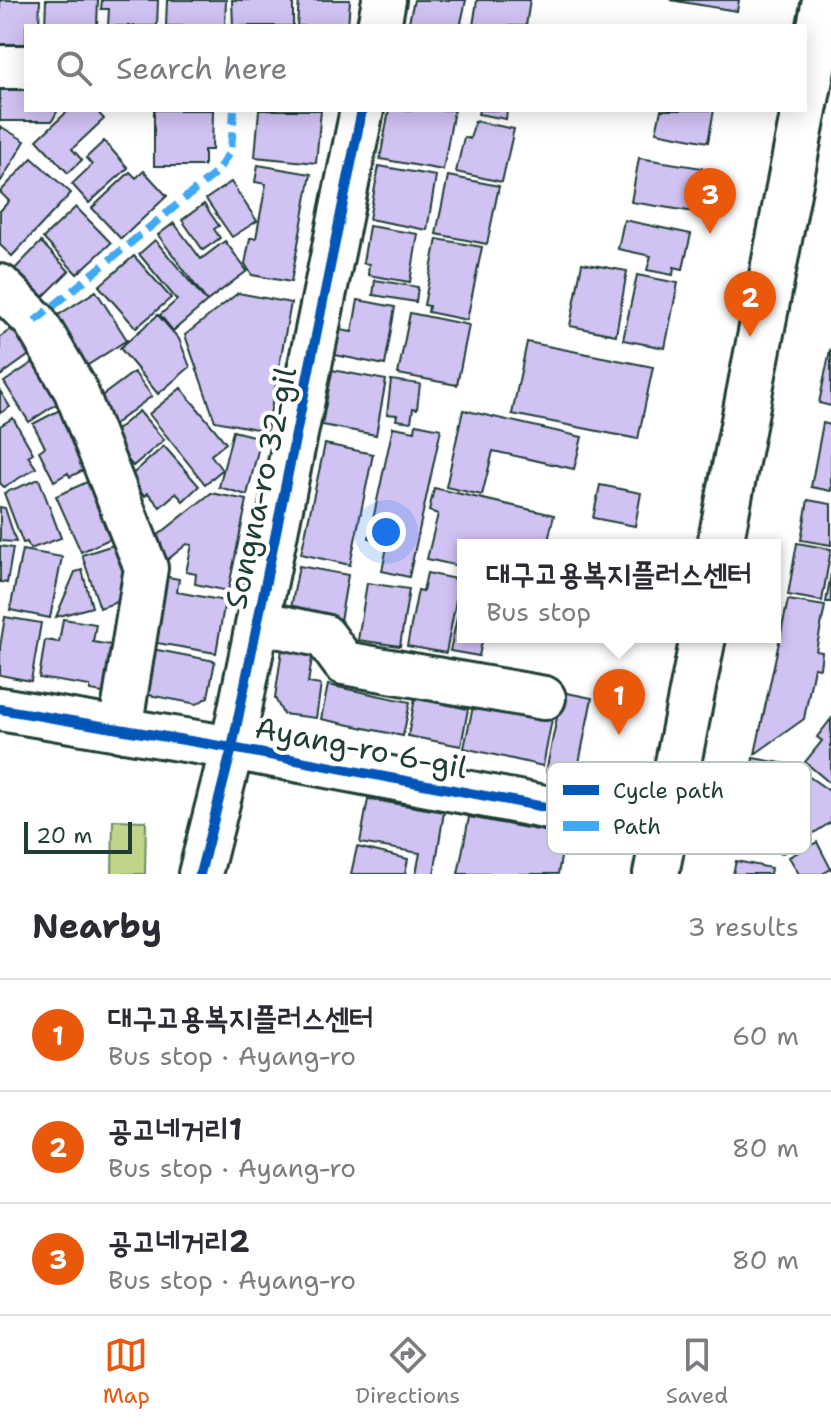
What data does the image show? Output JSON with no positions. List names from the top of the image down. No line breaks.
{"streets":{"street":["Songna-ro 32-gil","Ayang-ro 6-gil"]},"crossings":[["Songna-ro 32-gil","Ayang-ro 6-gil"]],"legend":["Cycle path","Path"],"scale_bar":"20 m","page":{"search":"Search here","pins":["3","2","1"],"popup":["대구고용복지플러스센터","Bus stop"],"scale":"20 m","heading":["Nearby","3 results"],"list":[{"mark":"1","name":"대구고용복지플러스센터","note":"Bus stop · Ayang-ro","value":"60 m"},{"mark":"2","name":"공고네거리1","note":"Bus stop · Ayang-ro","value":"80 m"},{"mark":"3","name":"공고네거리2","note":"Bus stop · Ayang-ro","value":"80 m"}],"nav":["Map","Directions","Saved"]}}
